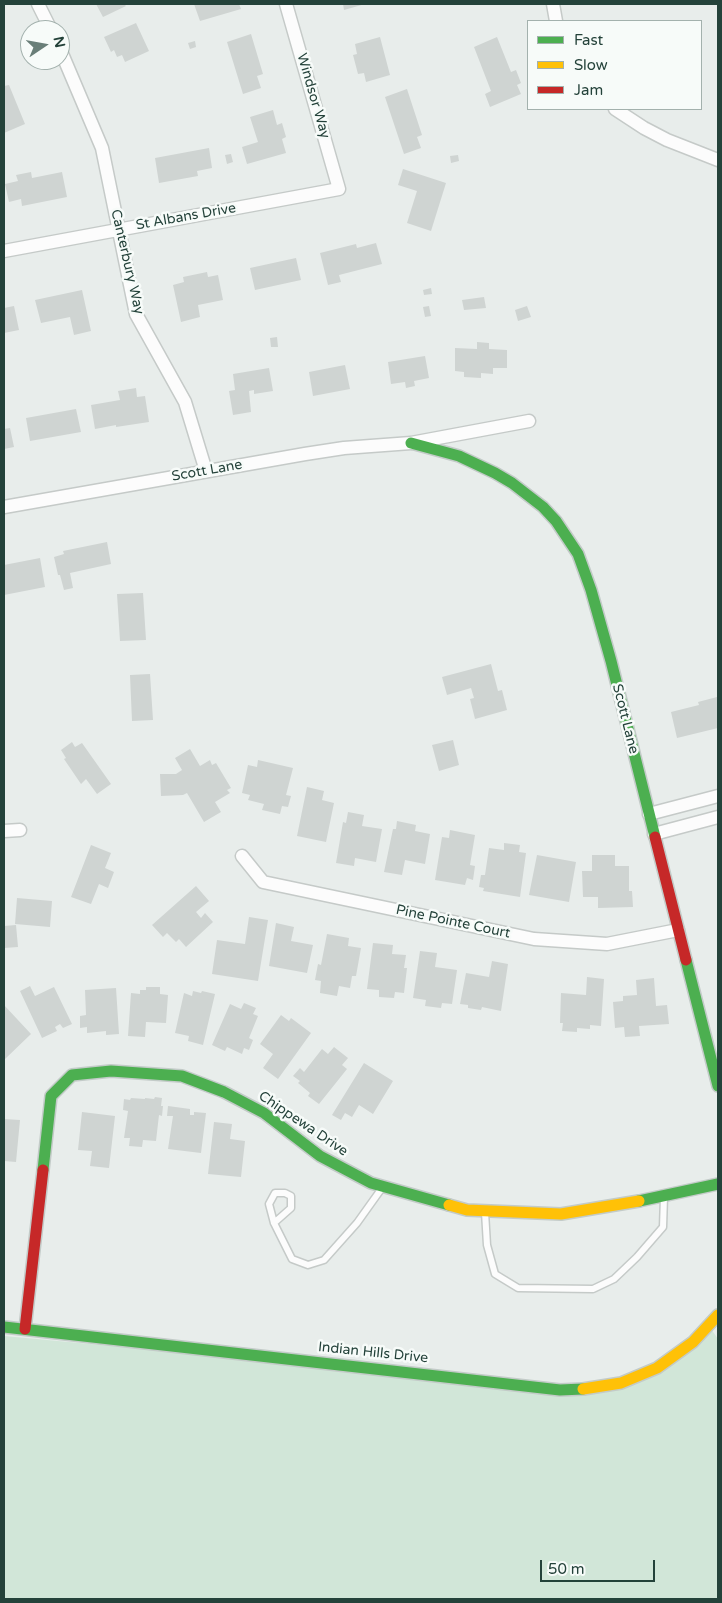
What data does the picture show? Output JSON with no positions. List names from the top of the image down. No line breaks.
{"streets":{"street":["Windsor Way","St Albans Drive","Canterbury Way","Scott Lane","Pine Pointe Court","Chippewa Drive","Indian Hills Drive"]},"crossings":[["Windsor Way","St Albans Drive"],["St Albans Drive","Canterbury Way"],["Canterbury Way","Scott Lane"],["Scott Lane","Pine Pointe Court"],["Chippewa Drive","Indian Hills Drive"]],"legend":["Fast","Slow","Jam"],"scale_bar":"50 m","north":"right"}
